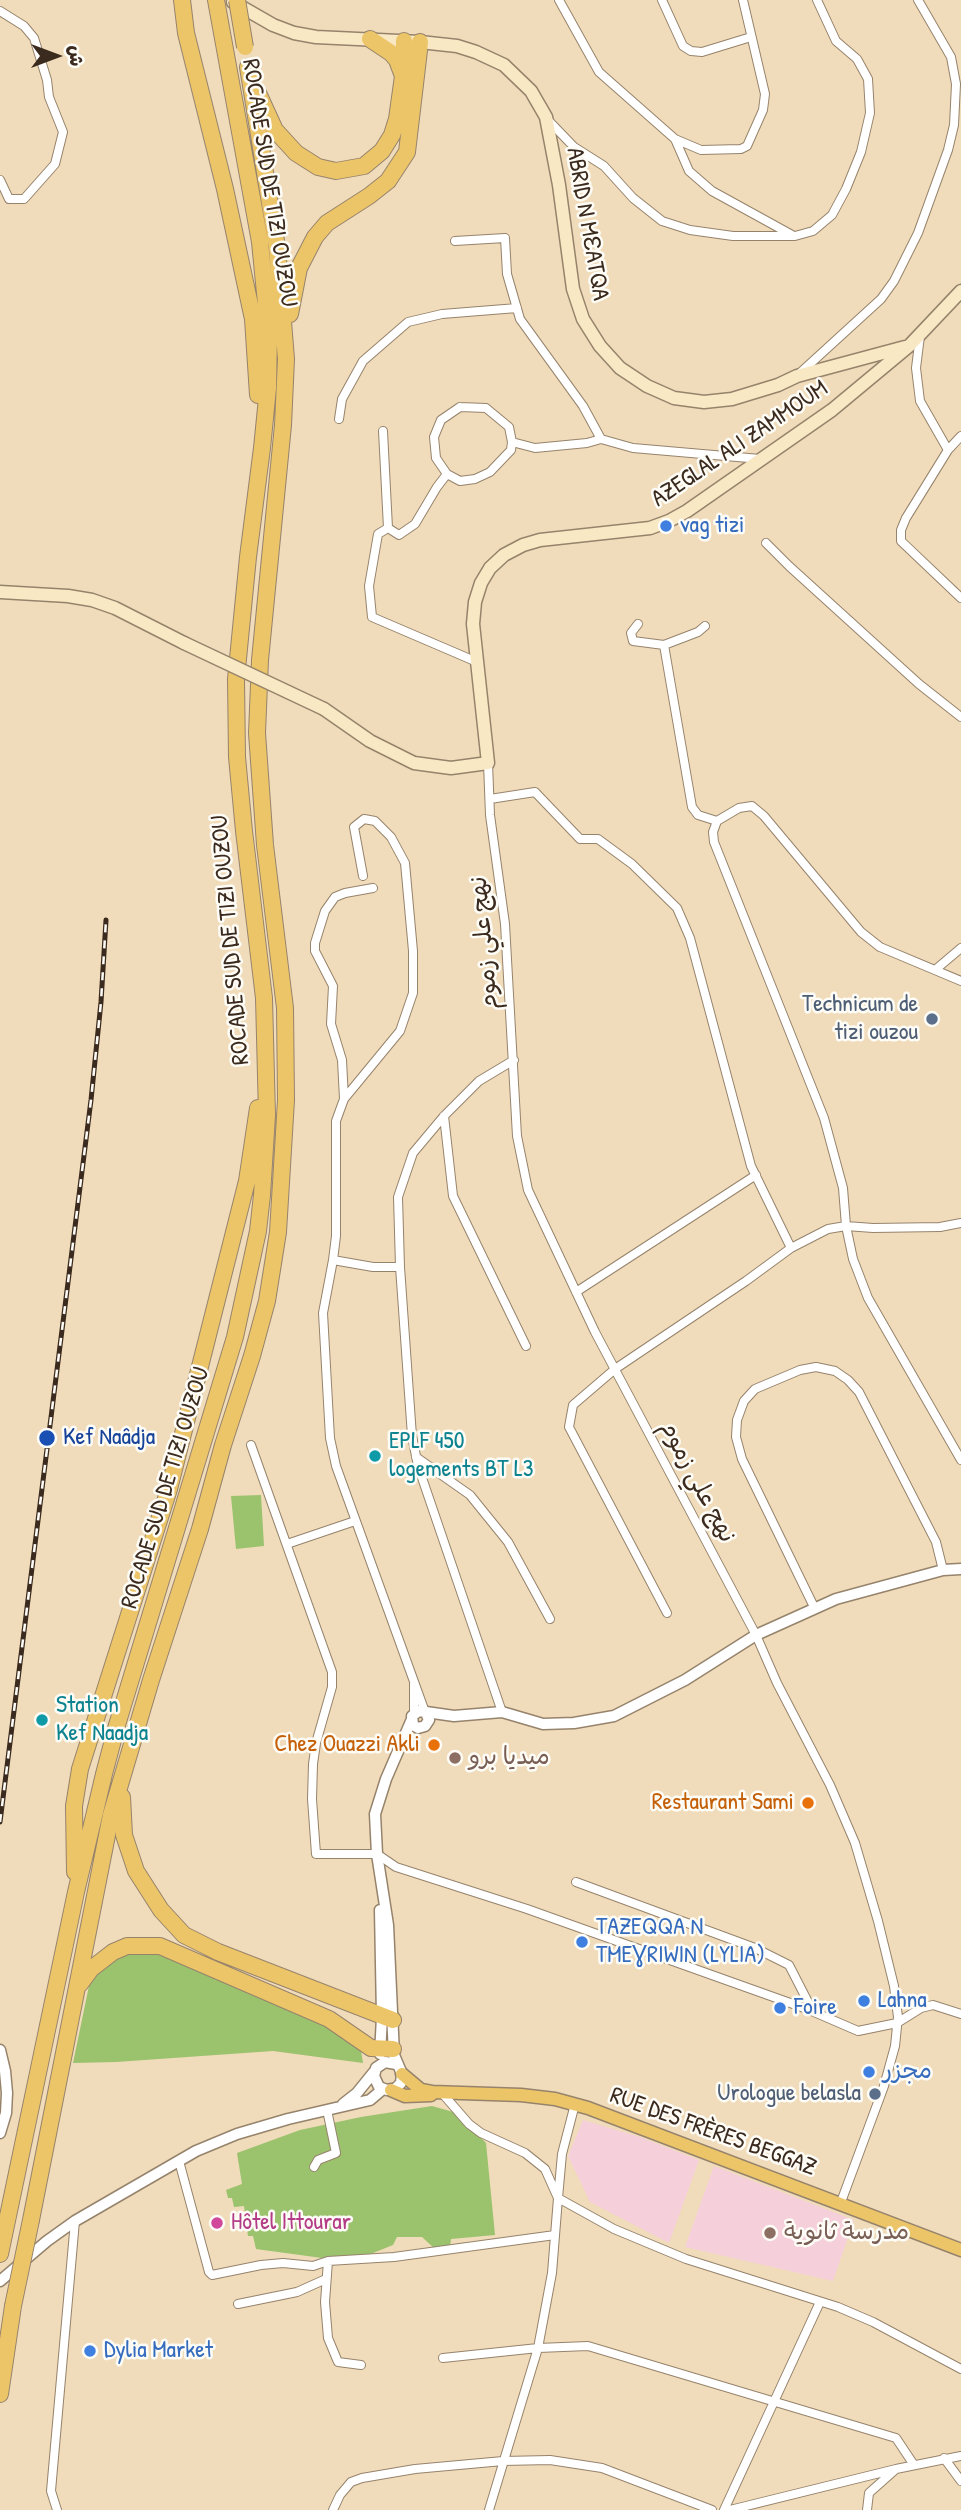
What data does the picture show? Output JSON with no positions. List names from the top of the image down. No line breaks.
{"streets":{"highway":["ROCADE SUD DE TIZI OUZOU"],"main road":["ABRID N MƐATQA","AZEGLAL ALI ZAMMOUM","RUE DES FRÈRES BEGGAZ"],"street":["نهج علي زموم"]},"crossings":[["ABRID N MƐATQA","AZEGLAL ALI ZAMMOUM"],["AZEGLAL ALI ZAMMOUM","نهج علي زموم"],["نهج علي زموم","RUE DES FRÈRES BEGGAZ"]],"places":["vag tizi","Technicum de tizi ouzou","Kef Naâdja","EPLF 450 logements BT L3","Station Kef Naadja","Chez Ouazzi Akli","ميديا برو","Restaurant Sami","TAZEQQA N TMEƔRIWIN (LYLIA)","Lahna","Foire","مجزر","Urologue belasla","Hôtel Ittourar","مدرسة ثانوية","Dylia Market"],"north":"right"}
